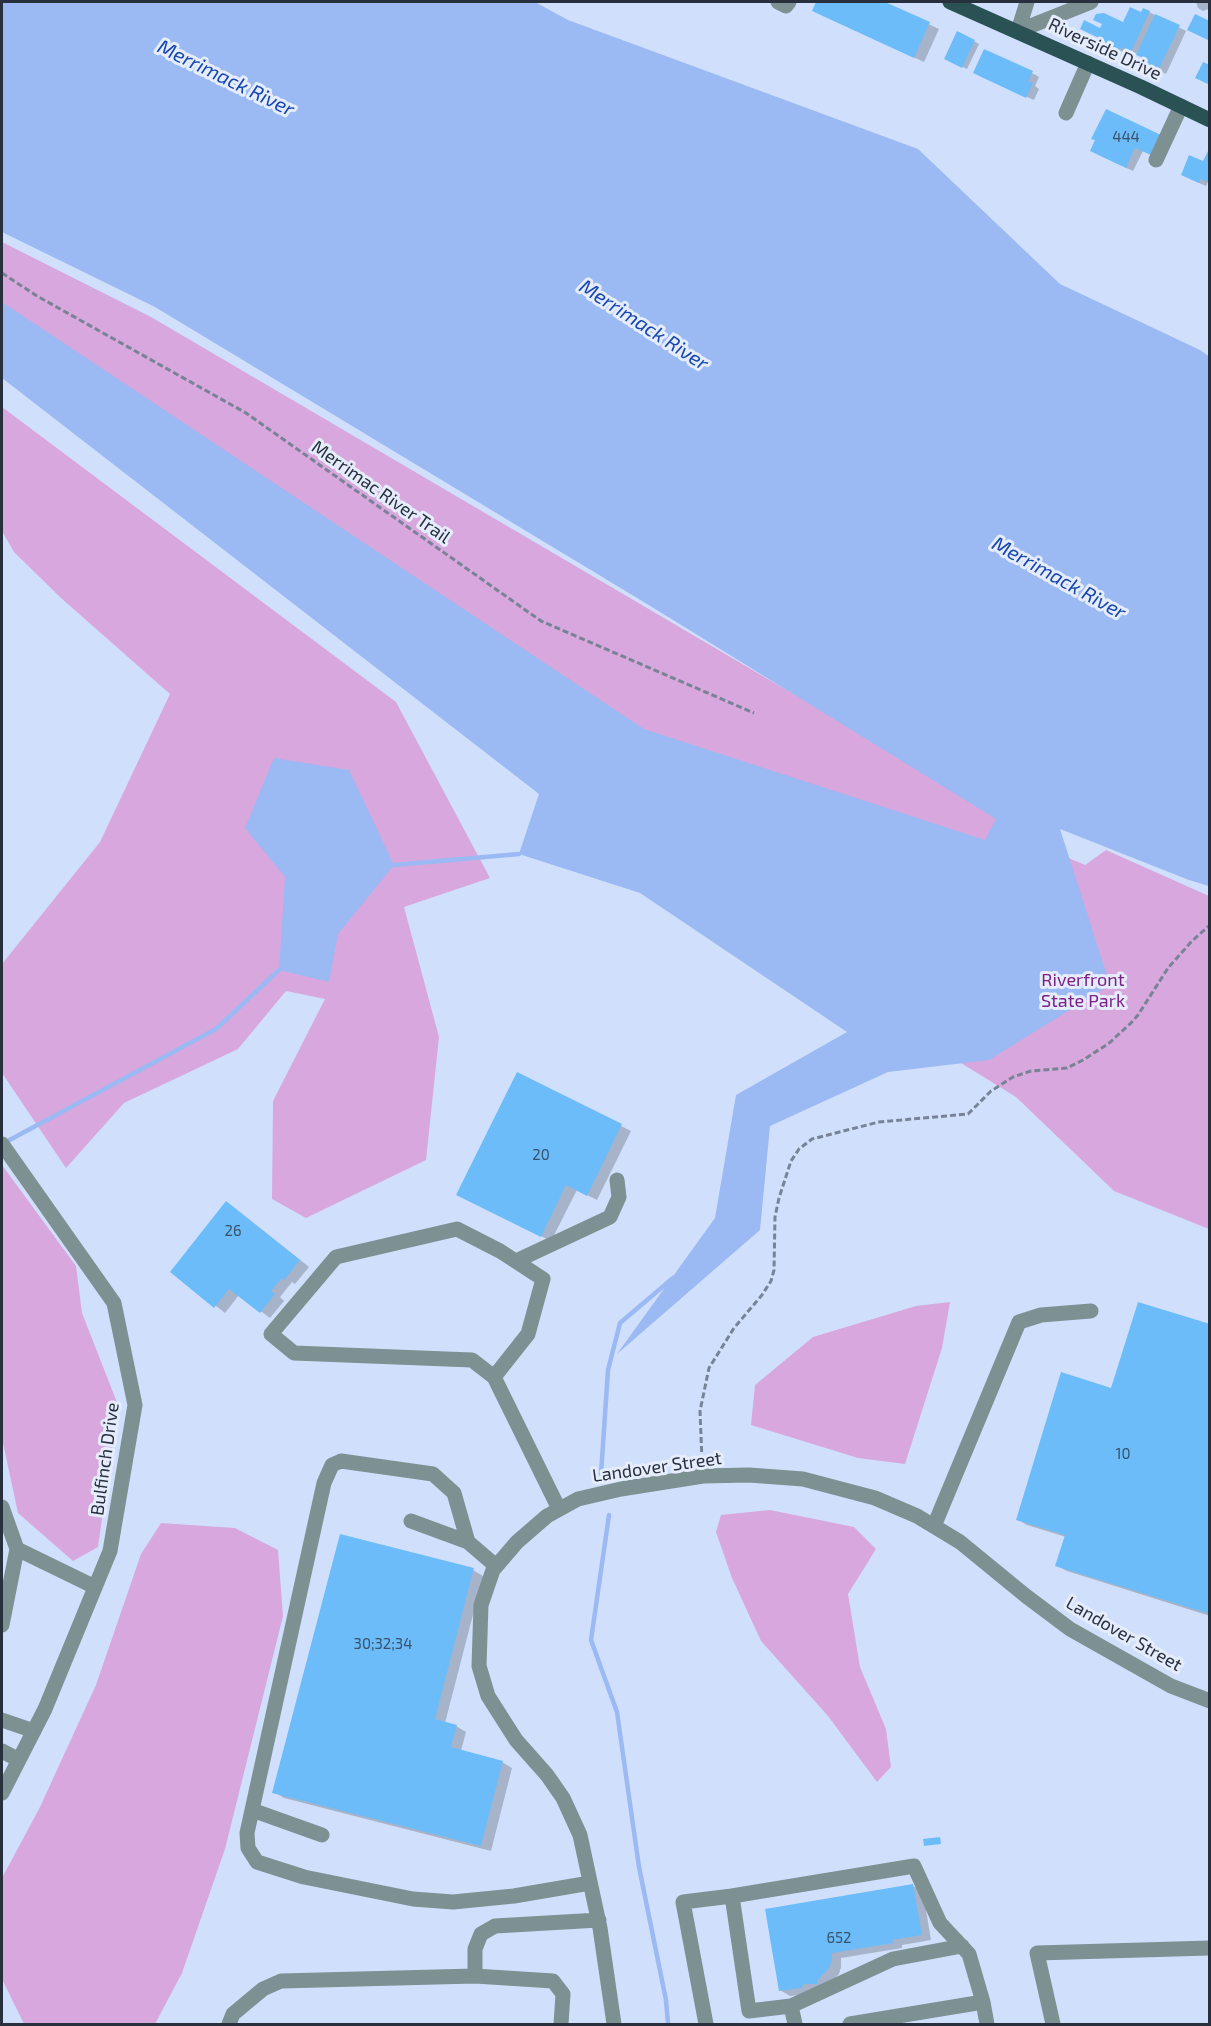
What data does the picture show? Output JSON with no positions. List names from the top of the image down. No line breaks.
{"streets":{"main road":["Riverside Drive"],"street":["Bulfinch Drive","Landover Street"],"path":["Merrimac River Trail"]},"water":["Merrimack River"],"parks":["Riverfront State Park"],"house_numbers":["444","20","26","10","30;32;34","652"]}
